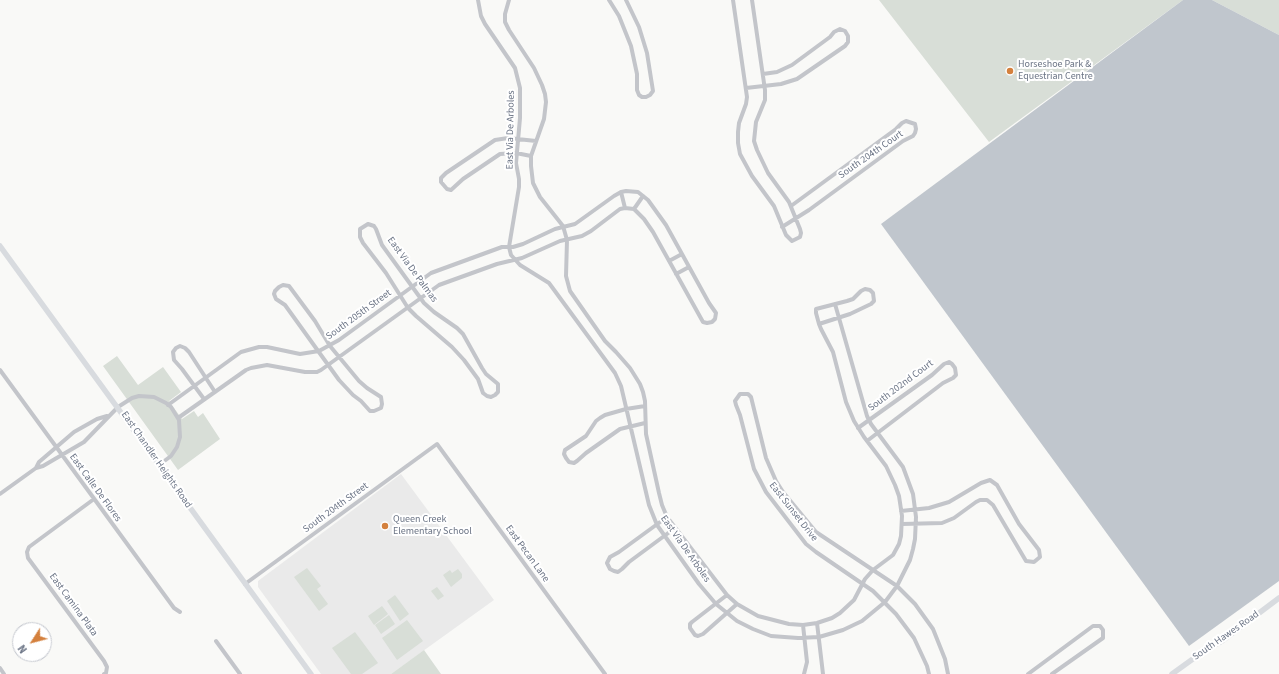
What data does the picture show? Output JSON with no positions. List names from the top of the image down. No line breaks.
{"streets":{"main road":["East Chandler Heights Road","South Hawes Road"],"street":["East Via De Arboles","South 204th Court","East Via De Palmas","South 205th Street","South 202nd Court","East Calle De Flores","South 204th Street","East Sunset Drive","East Pecan Lane","East Camina Plata"]},"crossings":[["East Via De Arboles","South 205th Street"],["East Via De Arboles","South 202nd Court"],["East Via De Arboles","East Sunset Drive"],["East Via De Palmas","South 205th Street"],["East Chandler Heights Road","South 204th Street"],["East Calle De Flores","East Camina Plata"],["South 204th Street","East Pecan Lane"]],"places":["Horseshoe Park & Equestrian Centre","Queen Creek Elementary School"],"north":"bottom left"}
